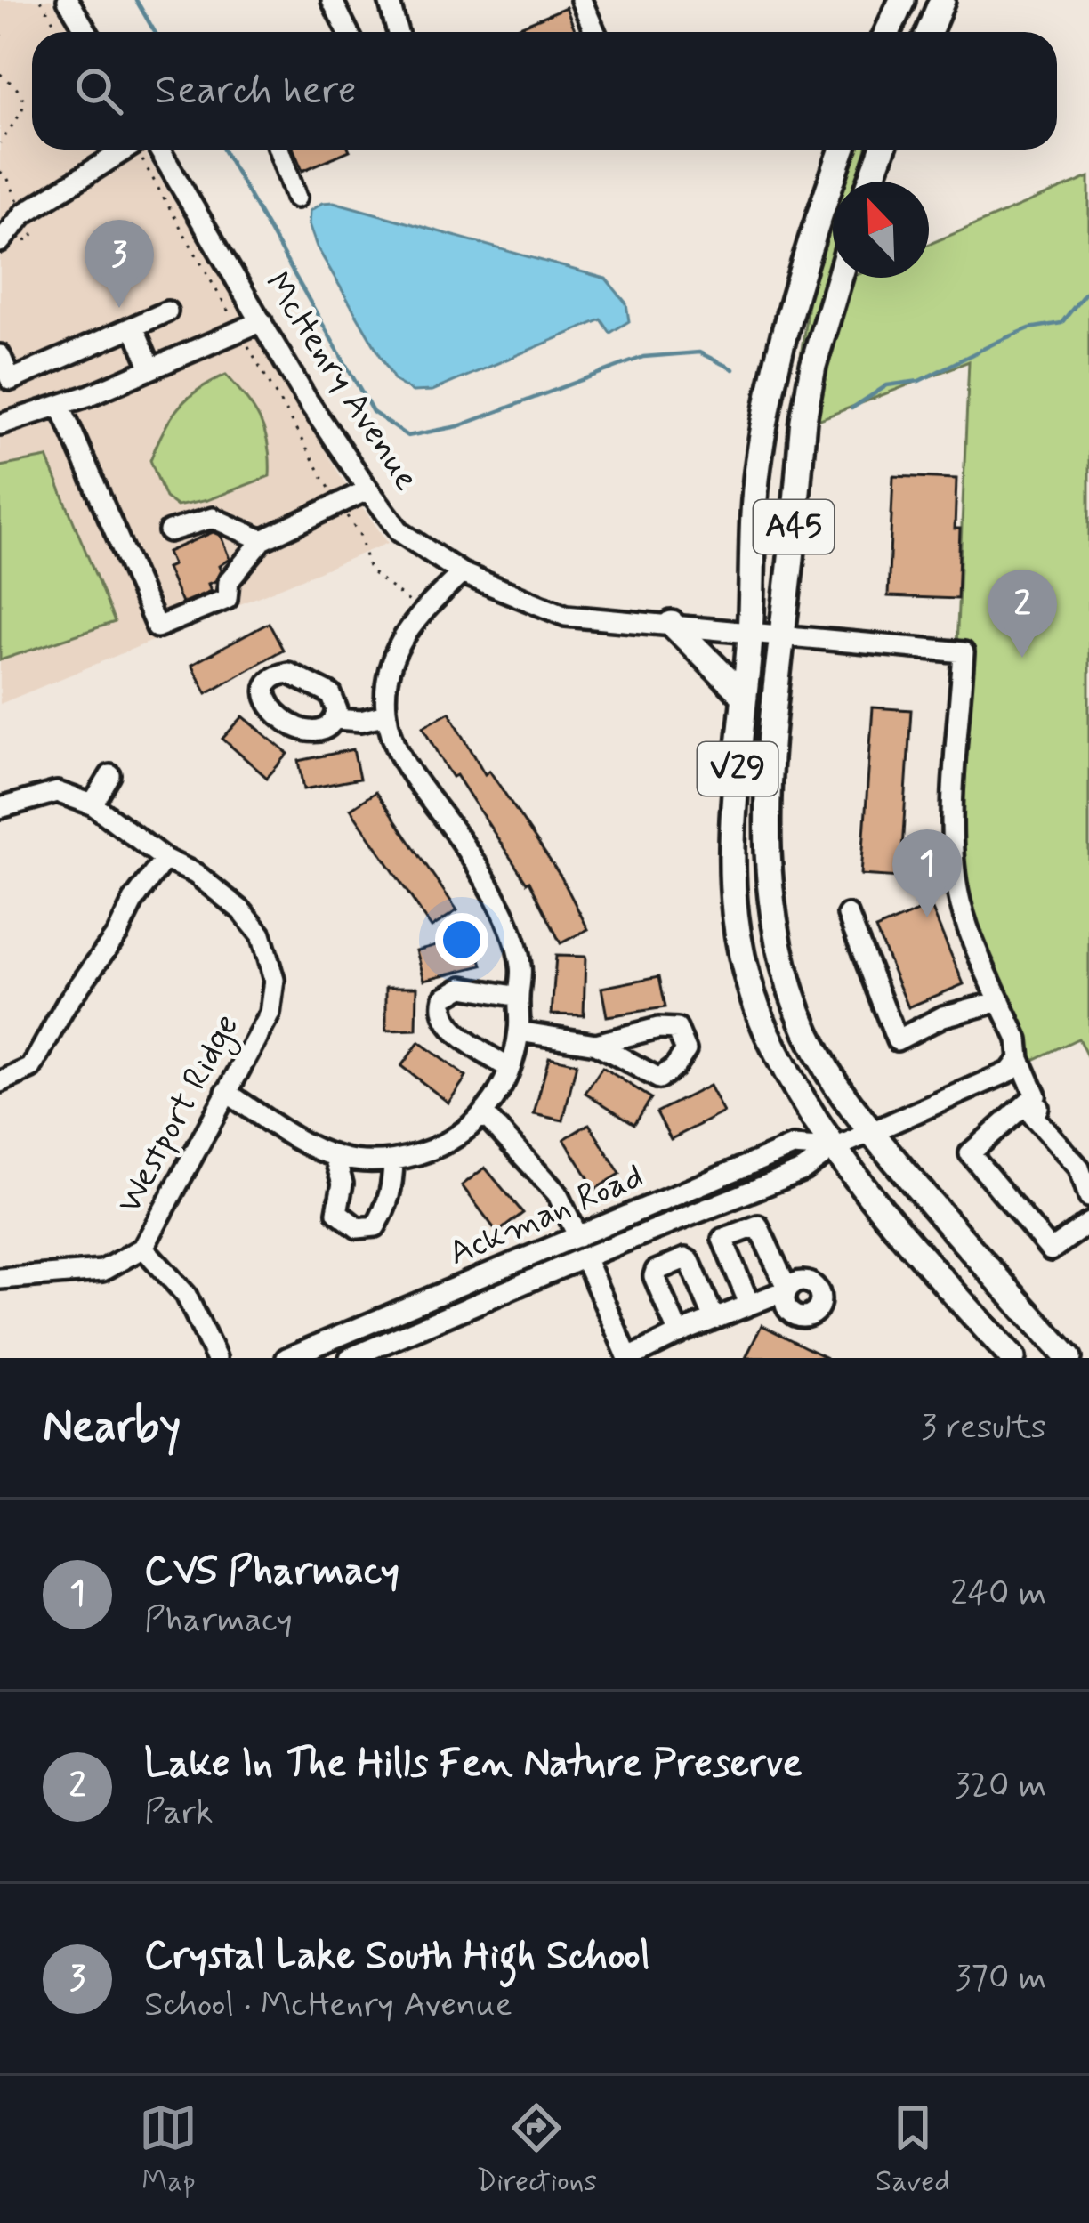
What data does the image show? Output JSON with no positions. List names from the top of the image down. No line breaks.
{"streets":{"main road":["A45","V29"],"street":["McHenry Avenue","Westport Ridge","Ackman Road"]},"crossings":[["McHenry Avenue","A45"],["McHenry Avenue","V29"],["A45","V29"],["V29","Ackman Road"]],"north":"top left","page":{"search":"Search here","pins":["3","2","1"],"heading":["Nearby","3 results"],"list":[{"mark":"1","name":"CVS Pharmacy","note":"Pharmacy","value":"240 m"},{"mark":"2","name":"Lake In The Hills Fen Nature Preserve","note":"Park","value":"320 m"},{"mark":"3","name":"Crystal Lake South High School","note":"School · McHenry Avenue","value":"370 m"}],"nav":["Map","Directions","Saved"]}}
